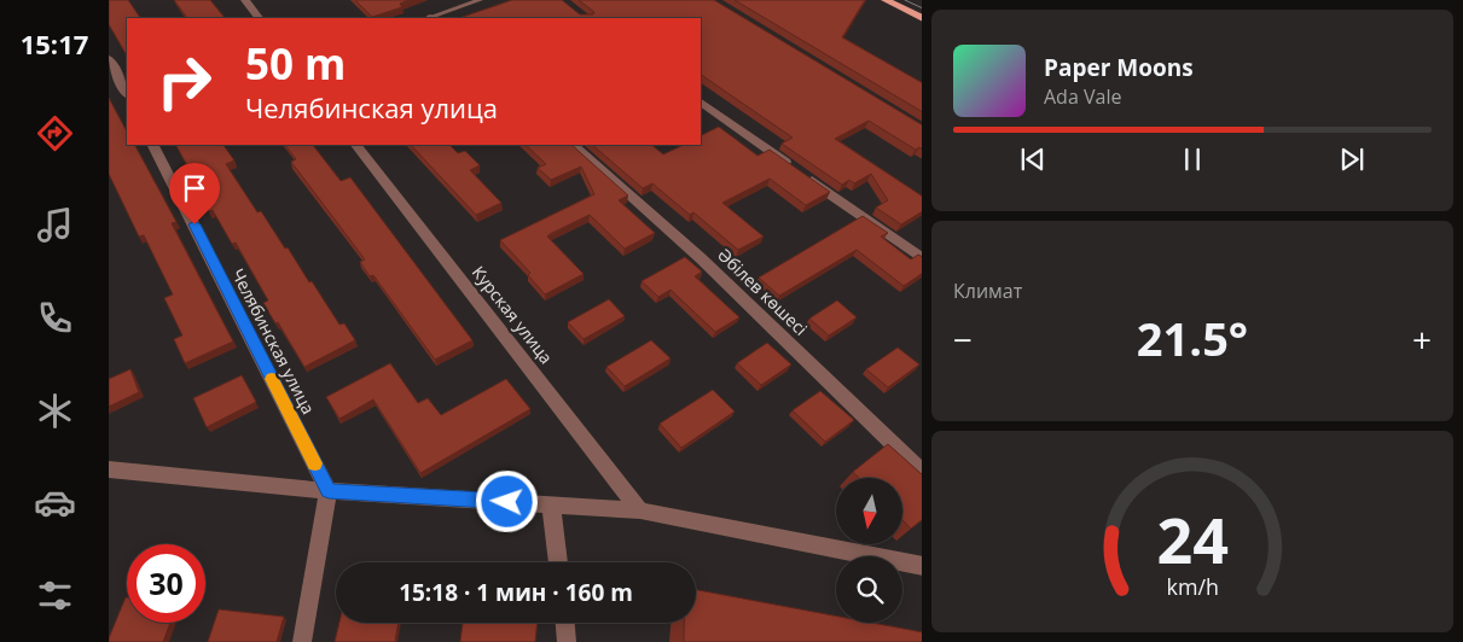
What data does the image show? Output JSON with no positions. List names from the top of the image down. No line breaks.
{"streets":{"street":["Әбілев көшесі","Курская улица","Челябинская улица"]},"north":"bottom","page":{"tabs":"15:17","turn":["50 m","Челябинская улица"],"song":["Paper Moons","Ada Vale"],"tile":"Климат","heat":["−","21.5°","+"],"limit":"30","trip":"15:18 · 1 мин · 160 m","gauge":["24","km/h"]}}
